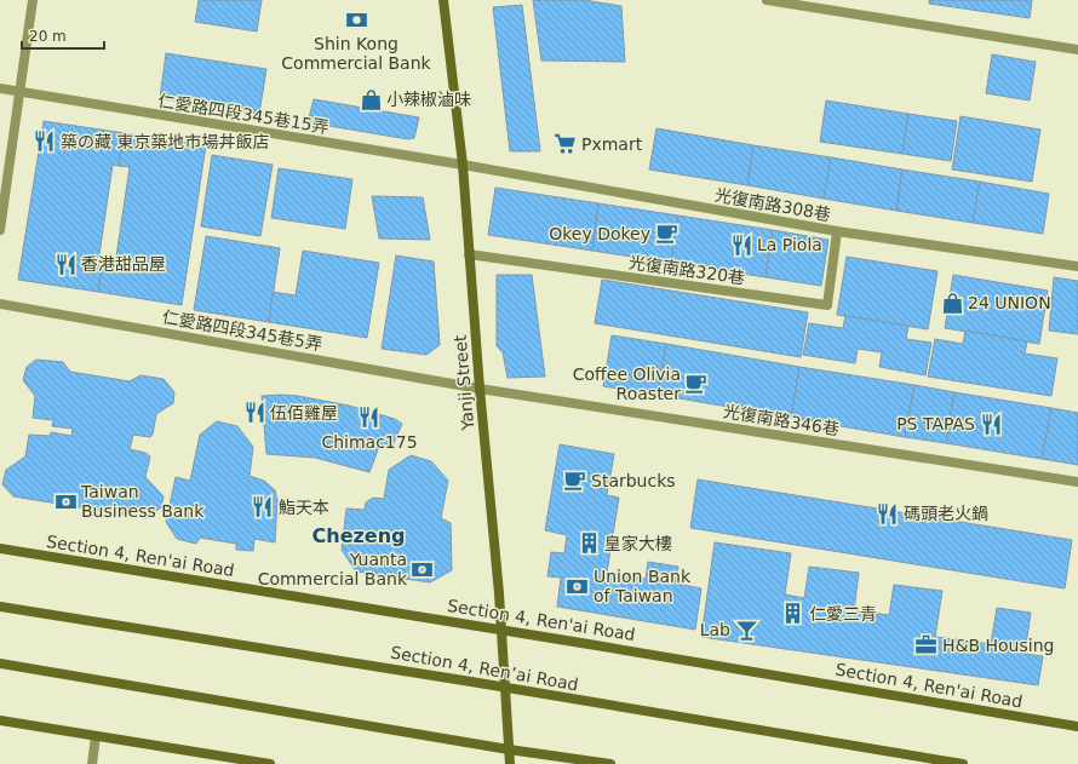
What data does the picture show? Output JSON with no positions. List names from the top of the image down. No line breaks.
{"streets":{"main road":["Yanji Street","Section 4, Ren'ai Road","Section 4, Ren’ai Road"],"lane":["仁愛路四段345巷15弄","光復南路308巷","光復南路320巷","仁愛路四段345巷5弄","光復南路346巷"]},"crossings":[["仁愛路四段345巷15弄","光復南路308巷"],["仁愛路四段345巷15弄","Yanji Street"],["光復南路308巷","光復南路320巷"],["光復南路308巷","Yanji Street"],["光復南路320巷","Yanji Street"],["仁愛路四段345巷5弄","Yanji Street"],["仁愛路四段345巷5弄","光復南路346巷"],["Yanji Street","光復南路346巷"],["Yanji Street","Section 4, Ren'ai Road"],["Yanji Street","Section 4, Ren’ai Road"]],"districts":["Chezeng"],"places":{"bank":["Shin Kong Commercial Bank","Taiwan Business Bank","Yuanta Commercial Bank","Union Bank of Taiwan"],"shop":["小辣椒滷味","24 UNION"],"restaurant":["築の藏 東京築地市場丼飯店","La Piola","香港甜品屋","伍佰雞屋","Chimac175","PS TAPAS","鮨天本","碼頭老火鍋"],"supermarket":["Pxmart"],"cafe":["Okey Dokey","Coffee Olivia Roaster","Starbucks"],"building":["皇家大樓","仁愛三青"],"bar":["Lab"],"office":["H&B Housing"]},"scale_bar":"20 m"}
